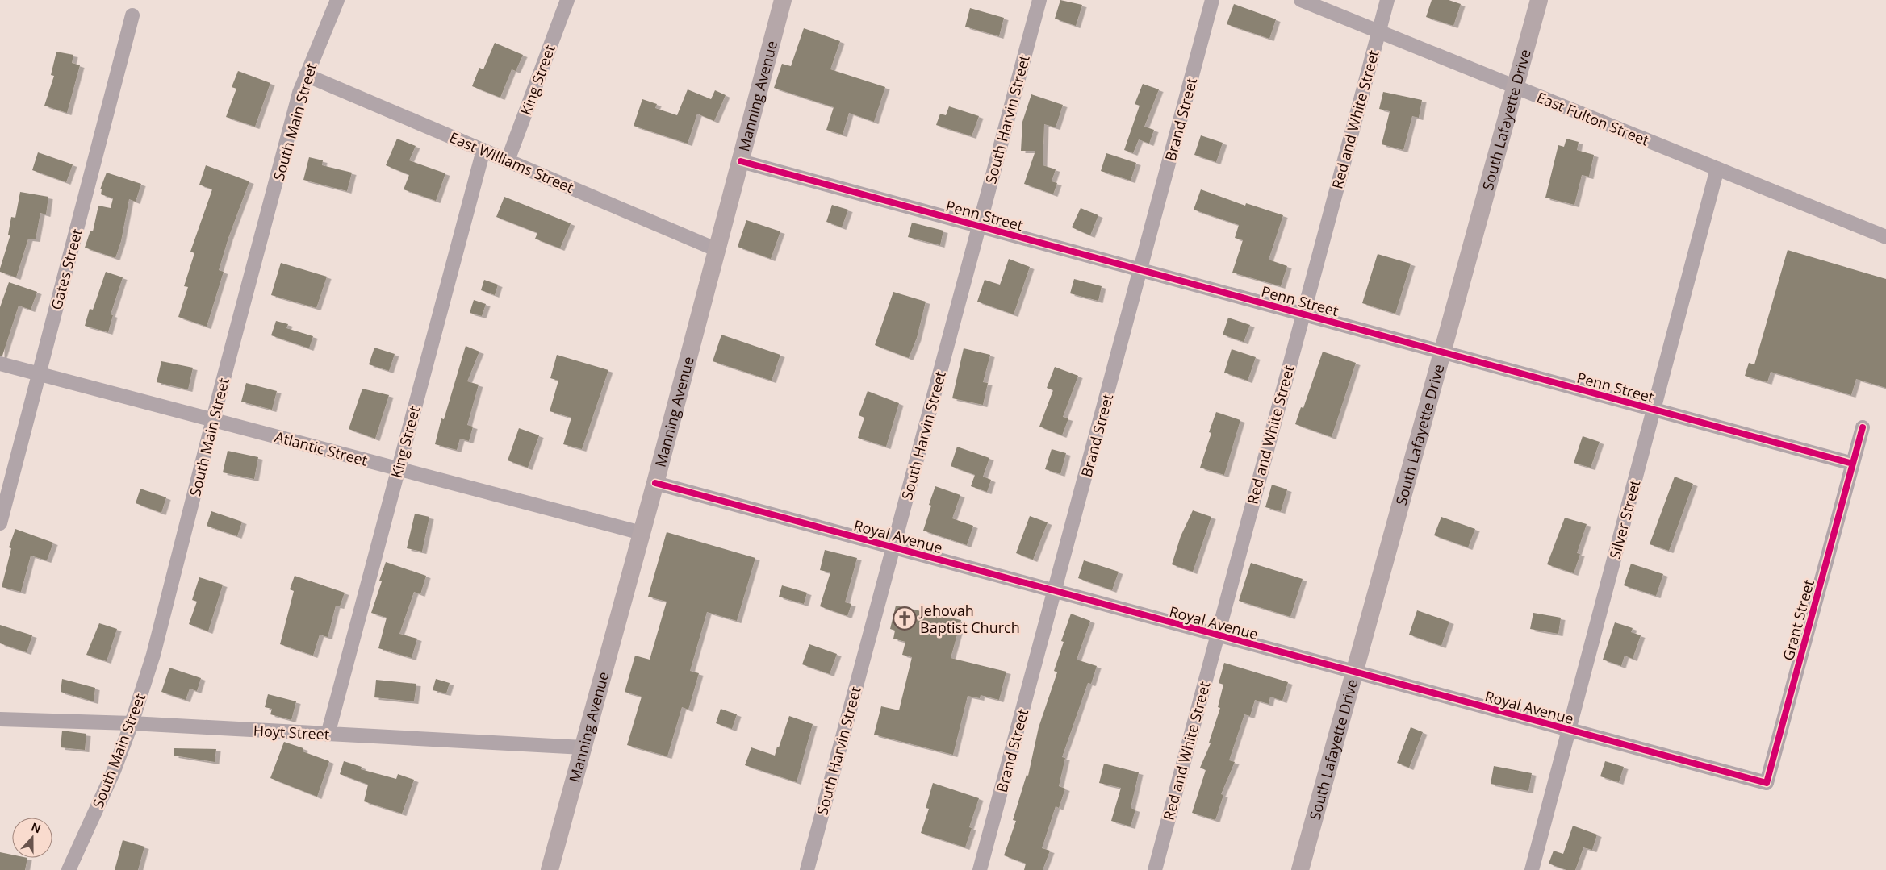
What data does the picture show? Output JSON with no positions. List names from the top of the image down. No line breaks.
{"streets":{"main road":["Manning Avenue","South Lafayette Drive"],"street":["King Street","East Fulton Street","South Harvin Street","Brand Street","Red and White Street","South Main Street","East Williams Street","Penn Street","Gates Street","Atlantic Street","Silver Street","Royal Avenue","Grant Street","Hoyt Street"]},"crossings":[["King Street","East Williams Street"],["King Street","Atlantic Street"],["King Street","Hoyt Street"],["Manning Avenue","East Williams Street"],["Manning Avenue","Penn Street"],["Manning Avenue","Atlantic Street"],["Manning Avenue","Royal Avenue"],["Manning Avenue","Hoyt Street"],["East Fulton Street","Red and White Street"],["East Fulton Street","South Lafayette Drive"],["East Fulton Street","Silver Street"],["South Harvin Street","Penn Street"],["South Harvin Street","Royal Avenue"],["Brand Street","Penn Street"],["Brand Street","Royal Avenue"],["Red and White Street","Penn Street"],["Red and White Street","Royal Avenue"],["South Lafayette Drive","Penn Street"],["South Lafayette Drive","Royal Avenue"],["South Main Street","East Williams Street"],["South Main Street","Atlantic Street"],["South Main Street","Hoyt Street"],["Penn Street","Silver Street"],["Penn Street","Grant Street"],["Gates Street","Atlantic Street"],["Silver Street","Royal Avenue"],["Royal Avenue","Grant Street"]],"places":{"church":["Jehovah Baptist Church"]},"north":"top"}
